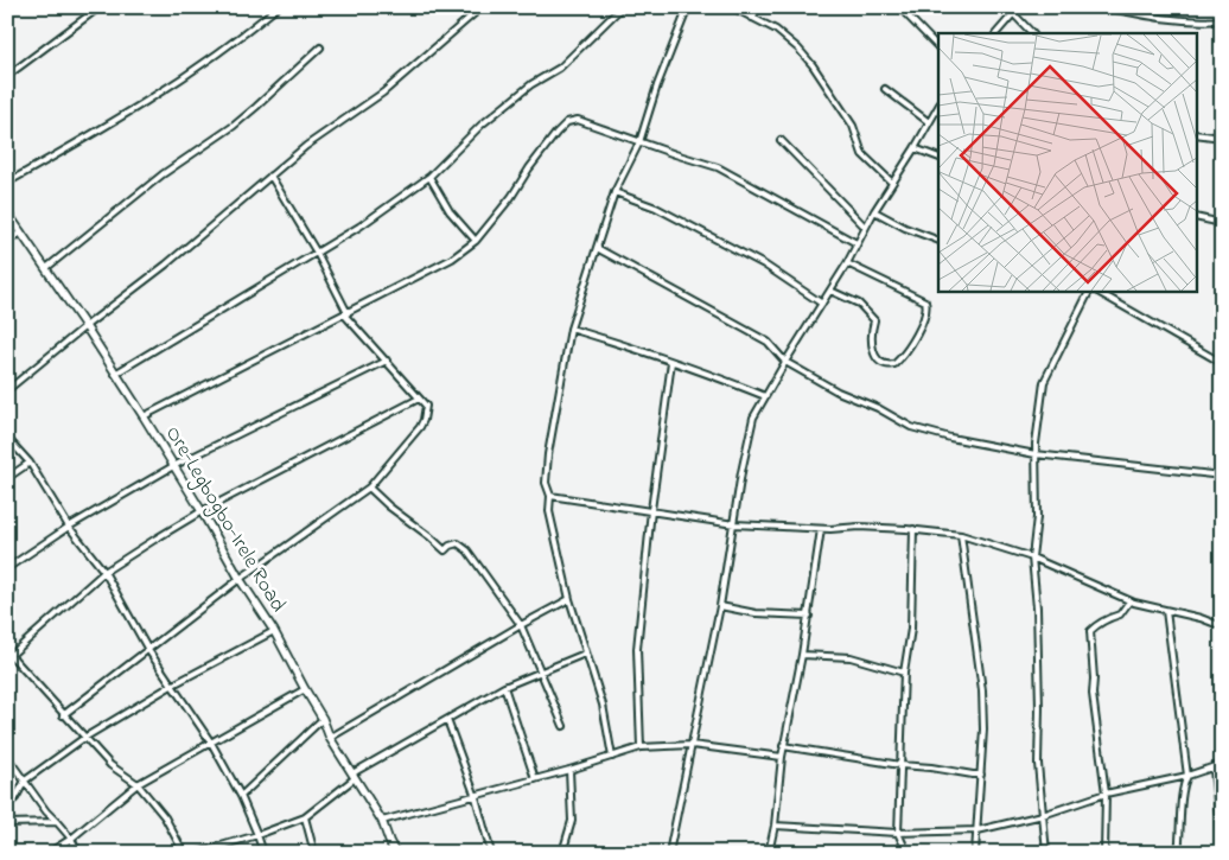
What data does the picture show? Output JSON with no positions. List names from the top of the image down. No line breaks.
{"streets":{"main road":["Ore-Legbogbo-Irele Road"]}}
